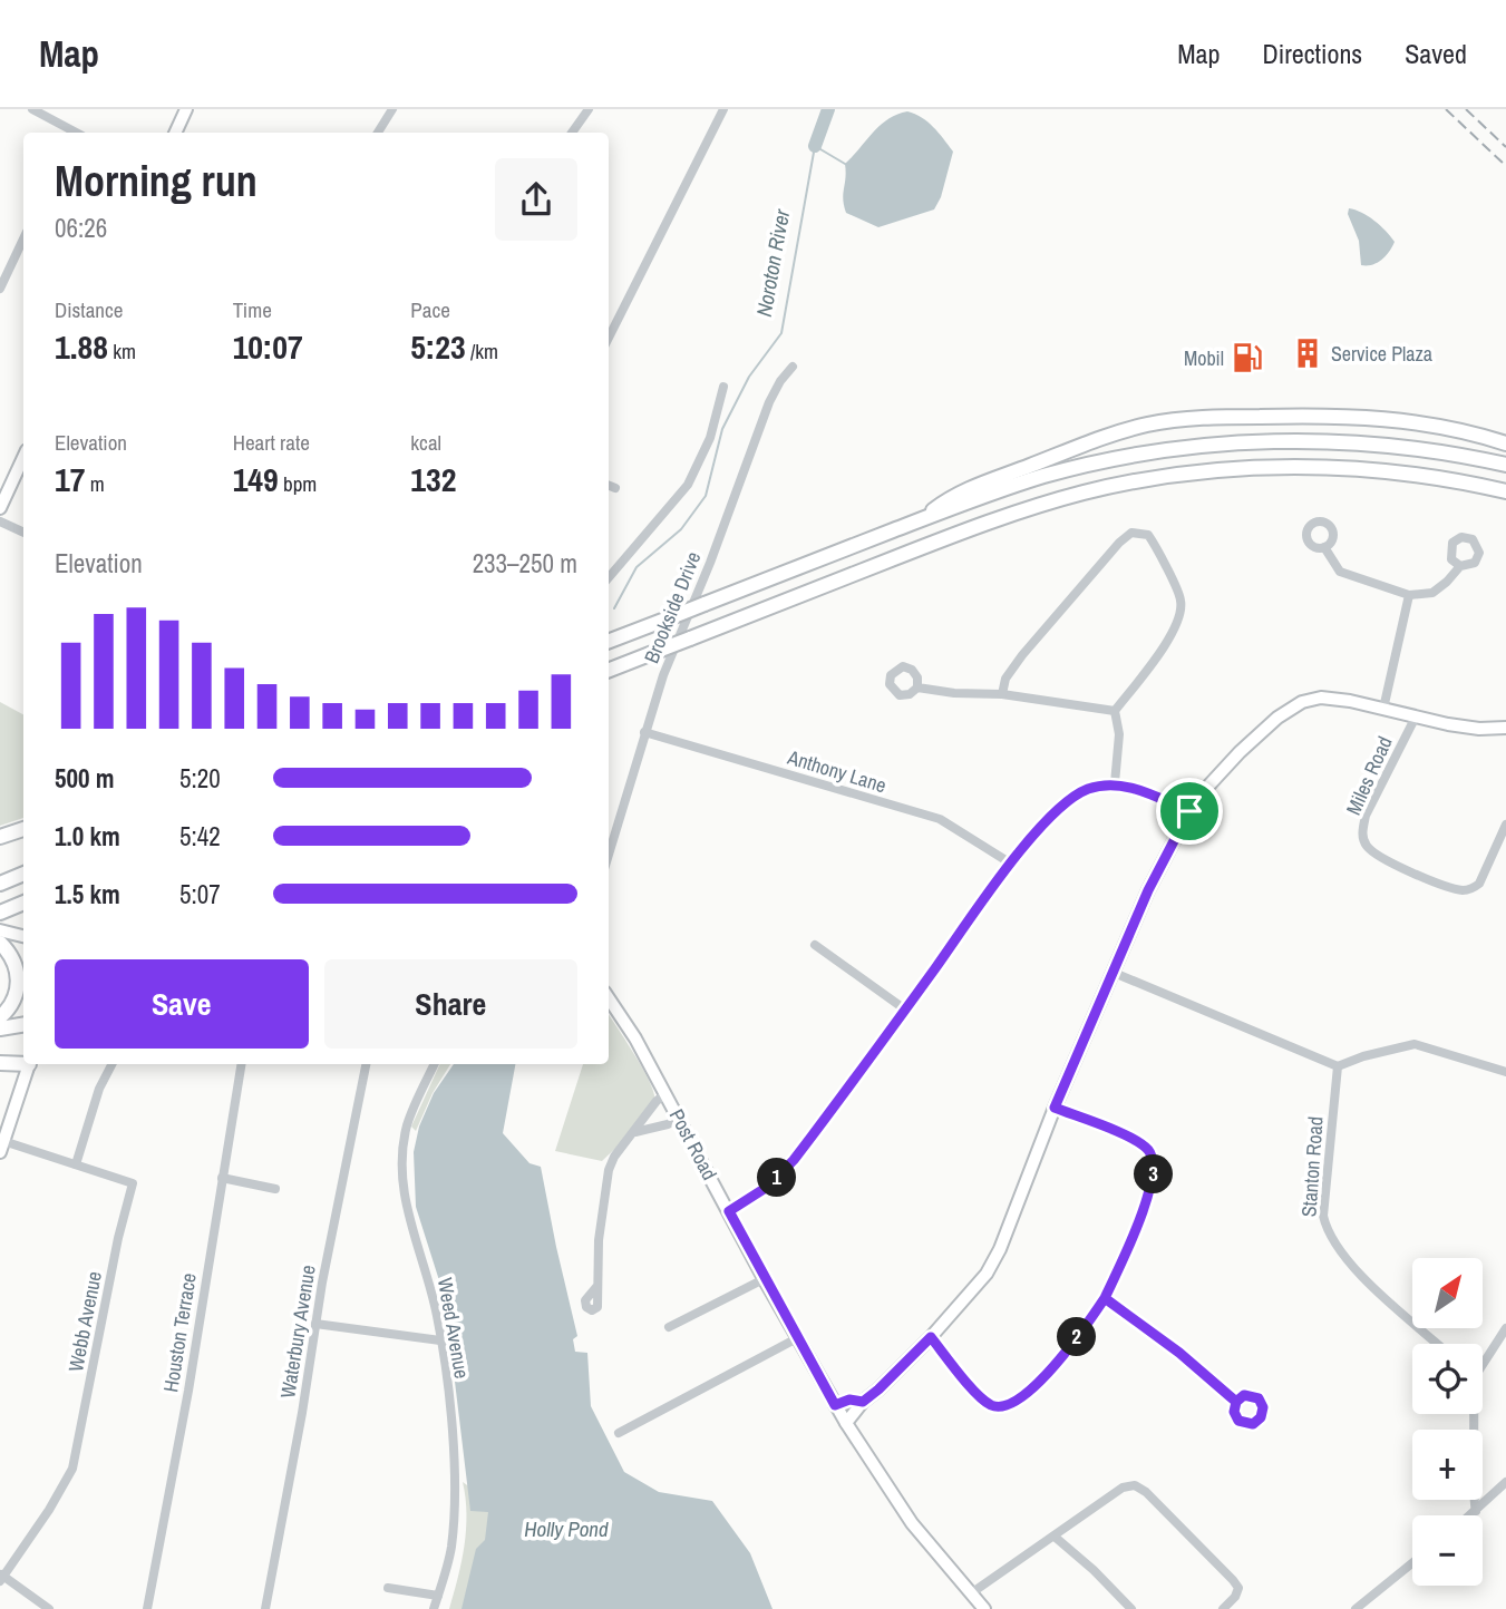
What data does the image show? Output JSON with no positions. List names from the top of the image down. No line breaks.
{"streets":{"main road":["Post Road"],"street":["Brookside Drive","Anthony Lane","Miles Road","Stanton Road","Webb Avenue","Weed Avenue","Waterbury Avenue","Houston Terrace"]},"crossings":[["Brookside Drive","Anthony Lane"]],"water":["Noroton River","Holly Pond"],"places":{"building":["Service Plaza"],"fuel station":["Mobil"]},"north":"top right","page":{"header":"Map","nav":["Map","Directions","Saved"],"heading":["Morning run","06:26"],"stats":[["Distance","1.88 km"],["Time","10:07"],["Pace","5:23 /km"],["Elevation","17 m"],["Heart rate","149 bpm"],["kcal","132"]],"chart":["Elevation","233–250 m"],"list":[{"name":"500 m","note":"5:20"},{"name":"1.0 km","note":"5:42"},{"name":"1.5 km","note":"5:07"}],"buttons":["Save","Share"],"pins":["3","1","2"],"map_buttons":["+","−"]}}
